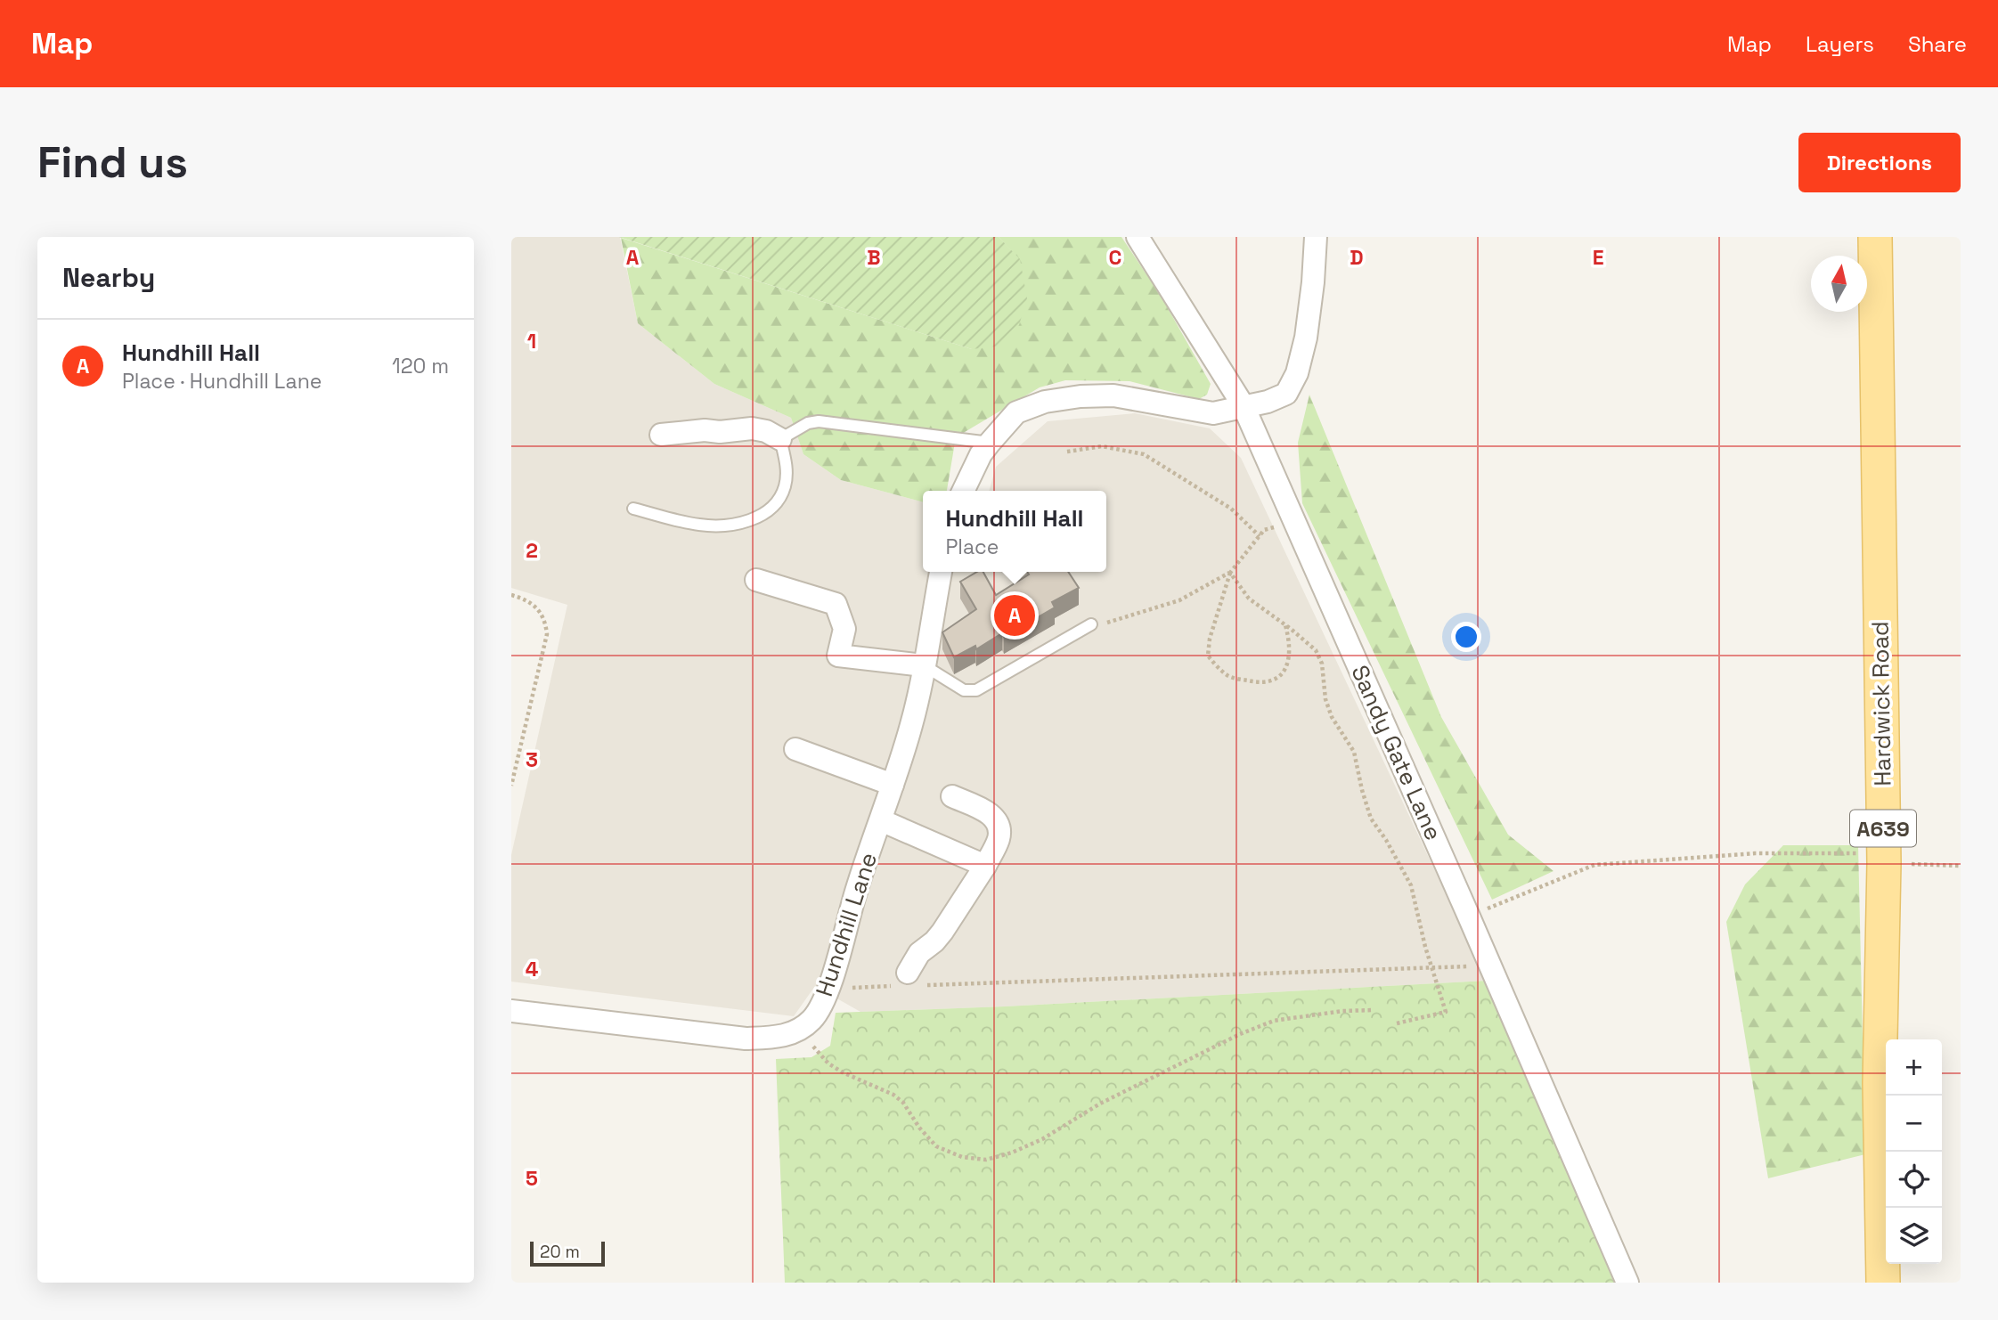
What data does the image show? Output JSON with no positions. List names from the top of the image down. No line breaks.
{"streets":{"main road":["Hardwick Road","A639"],"street":["Sandy Gate Lane","Hundhill Lane"]},"scale_bar":"20 m","north":"top","page":{"header":"Map","nav":["Map","Layers","Share"],"buttons":"Directions","title":"Find us","heading":"Nearby","list":[{"mark":"A","name":"Hundhill Hall","note":"Place · Hundhill Lane","value":"120 m"}],"popup":["Hundhill Hall","Place"],"pins":"A","map_buttons":["+","−"],"scale":"20 m"},"grid":{"columns":["A","B","C","D","E"],"rows":["1","2","3","4","5"]}}
